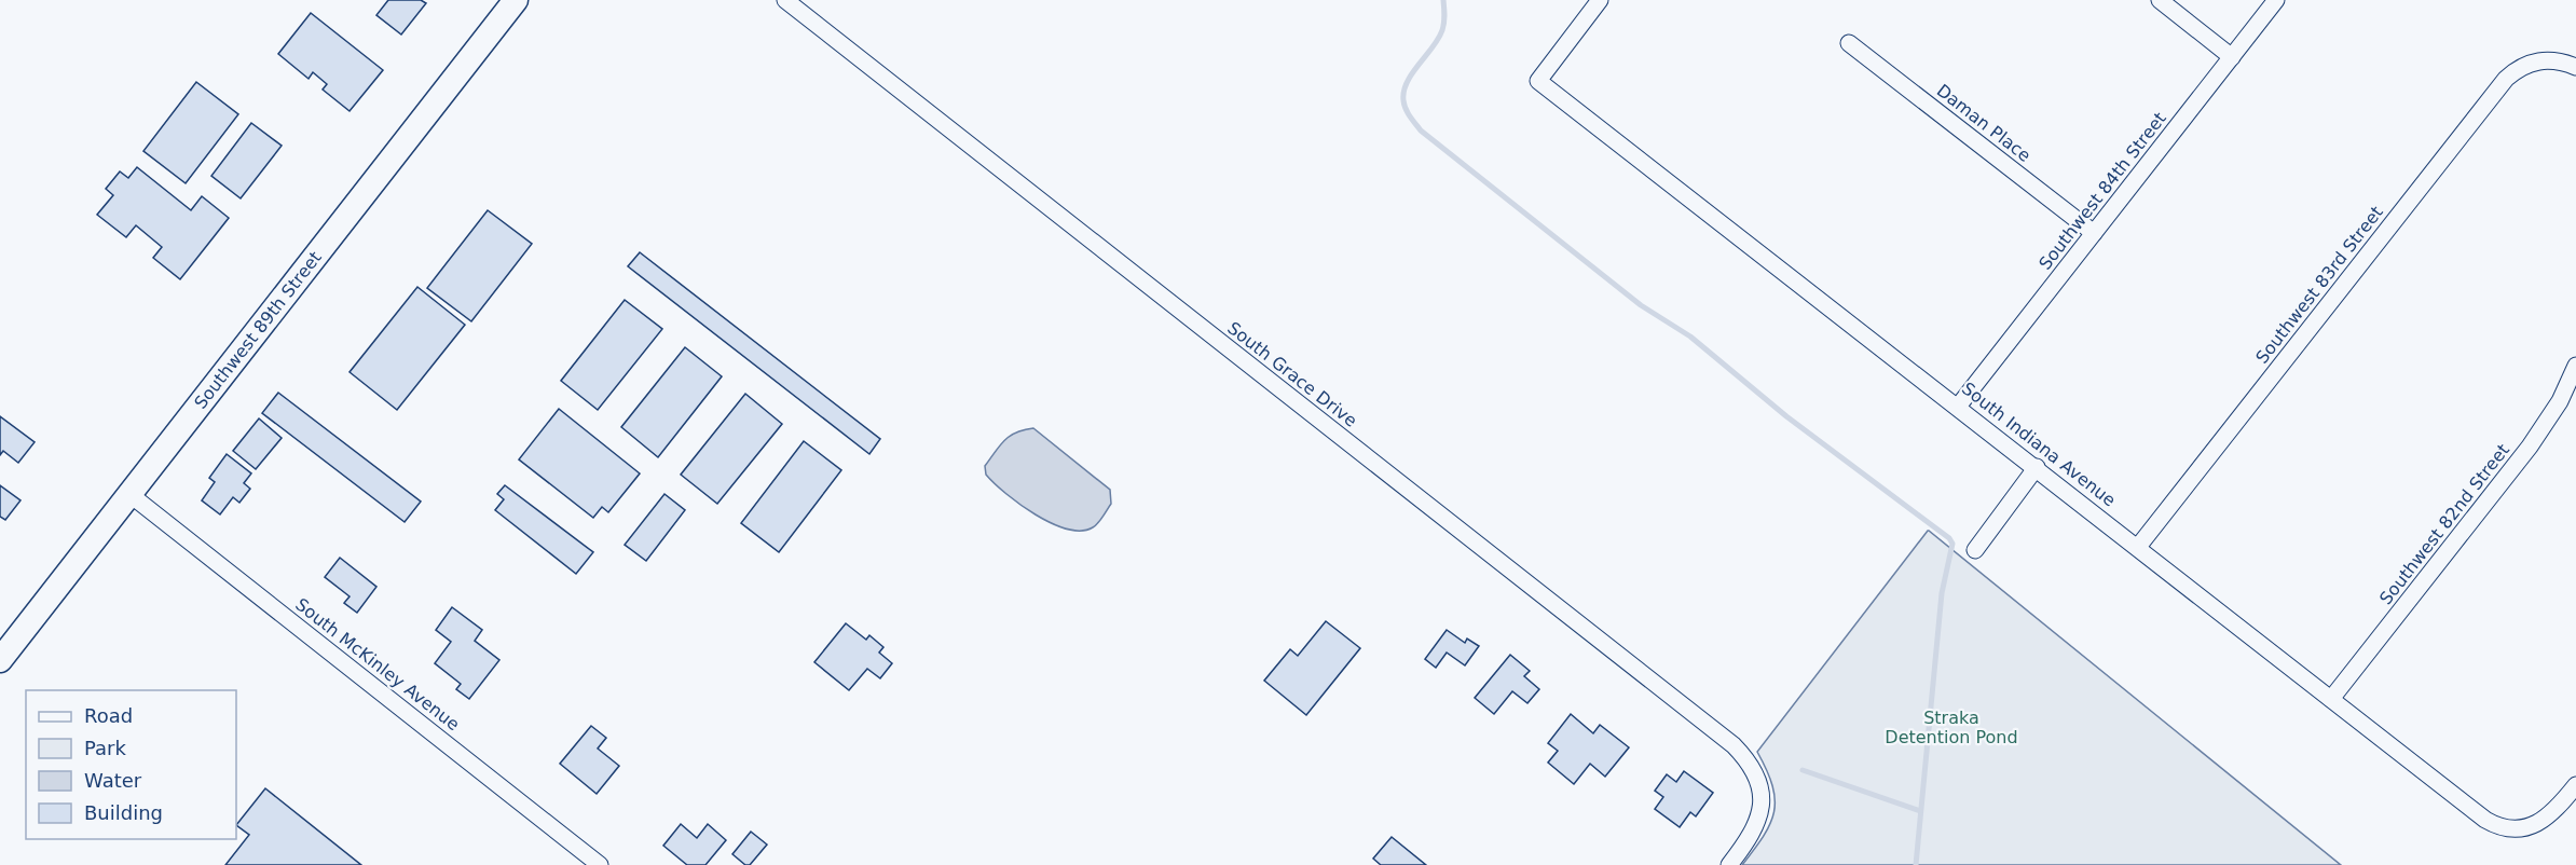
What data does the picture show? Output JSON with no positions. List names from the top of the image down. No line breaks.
{"streets":{"main road":["Southwest 89th Street"],"street":["Daman Place","Southwest 84th Street","Southwest 83rd Street","South Grace Drive","South Indiana Avenue","Southwest 82nd Street","South McKinley Avenue"]},"crossings":[["Daman Place","Southwest 84th Street"],["Southwest 84th Street","South Indiana Avenue"],["Southwest 83rd Street","South Indiana Avenue"],["Southwest 89th Street","South McKinley Avenue"],["South Indiana Avenue","Southwest 82nd Street"]],"parks":["Straka Detention Pond"],"legend":["Road","Park","Water","Building"]}
